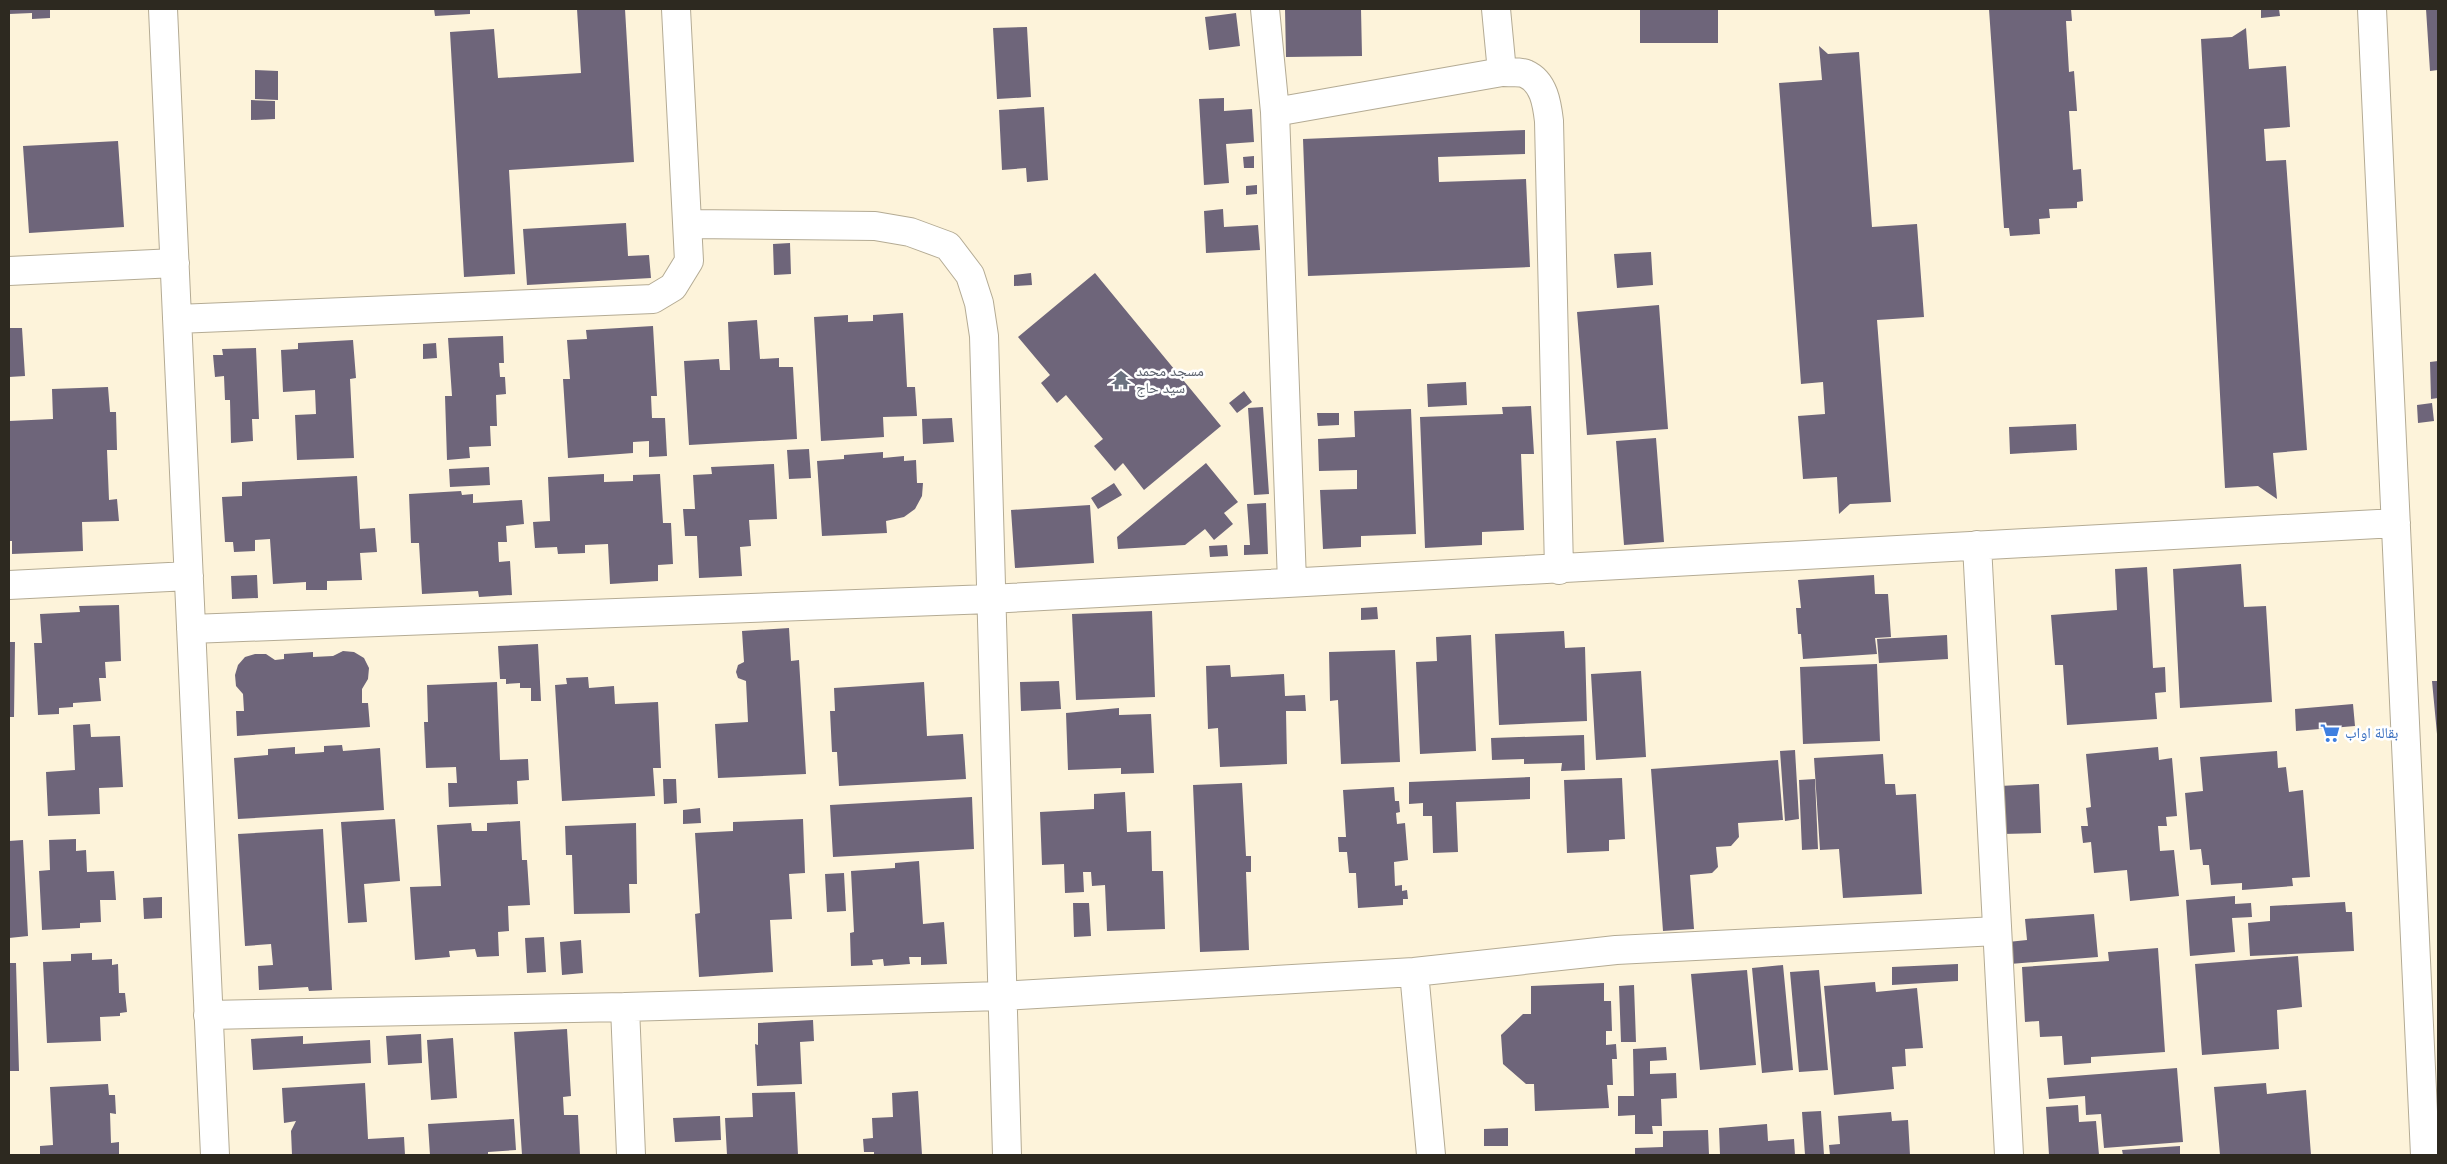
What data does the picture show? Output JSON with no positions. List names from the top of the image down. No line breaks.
{"places":{"temple":["مسجد محمد سيد حاج"],"supermarket":["بقالة اواب"]}}
